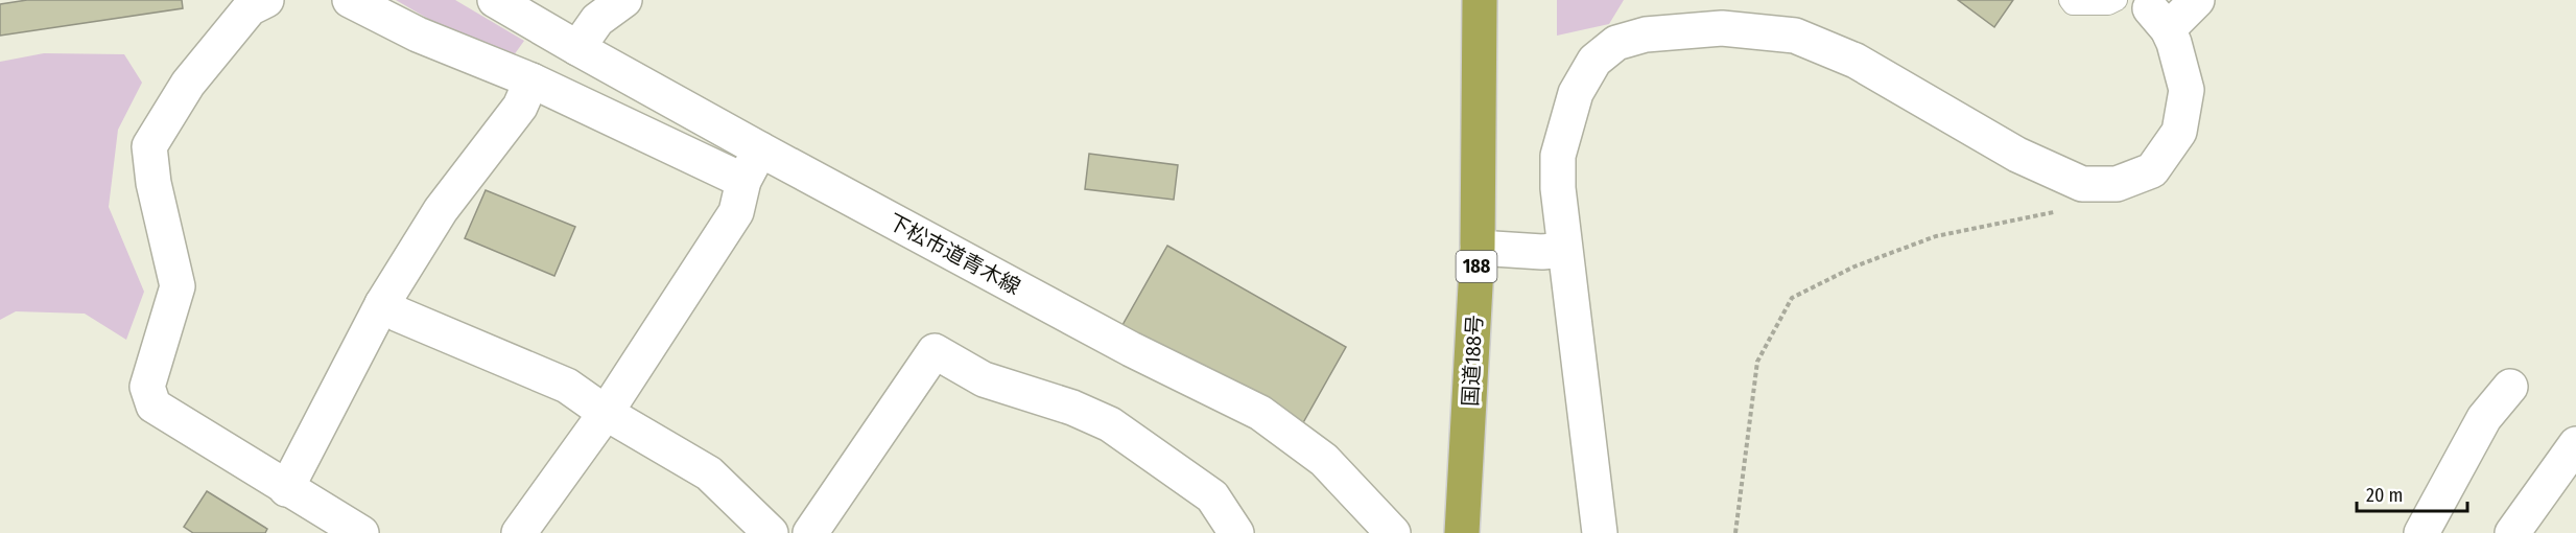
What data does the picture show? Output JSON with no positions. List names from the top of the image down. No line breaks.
{"streets":{"highway":["188","国道188号"],"street":["下松市道青木線"]},"scale_bar":"20 m"}
